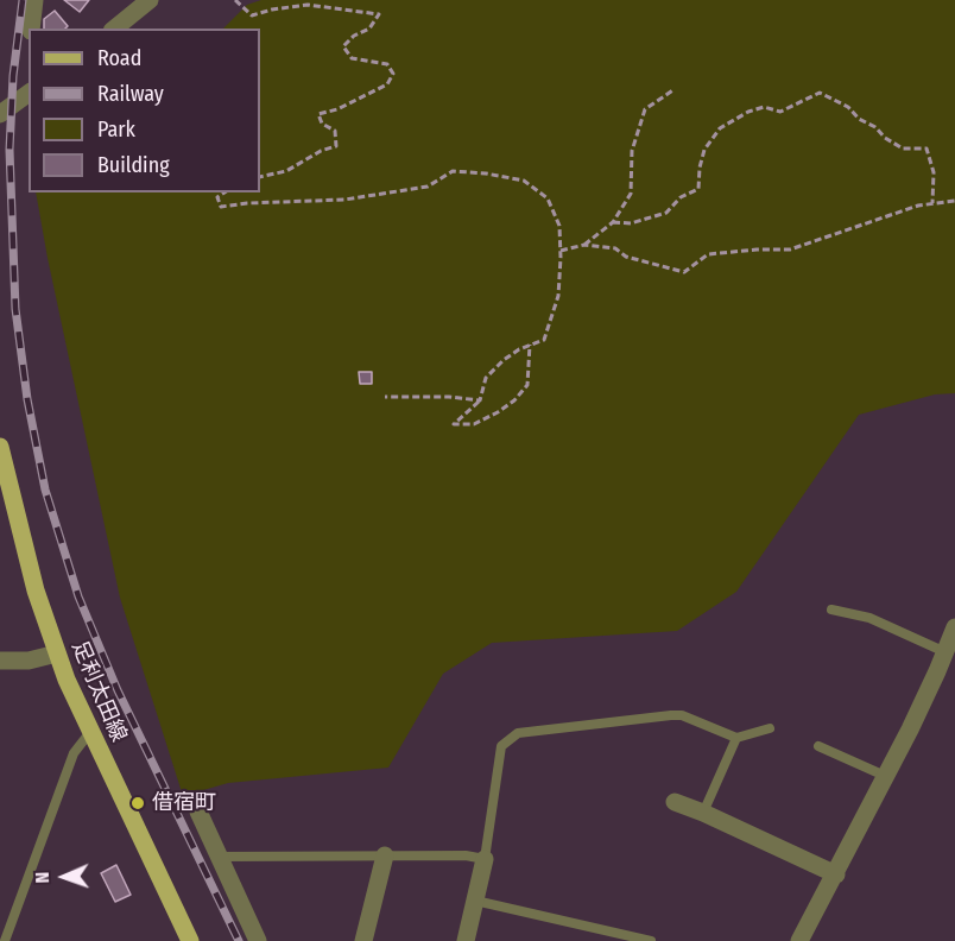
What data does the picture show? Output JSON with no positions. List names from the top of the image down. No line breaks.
{"streets":{"main road":["足利太田線"]},"places":["借宿町"],"legend":["Road","Railway","Park","Building"],"north":"left"}
